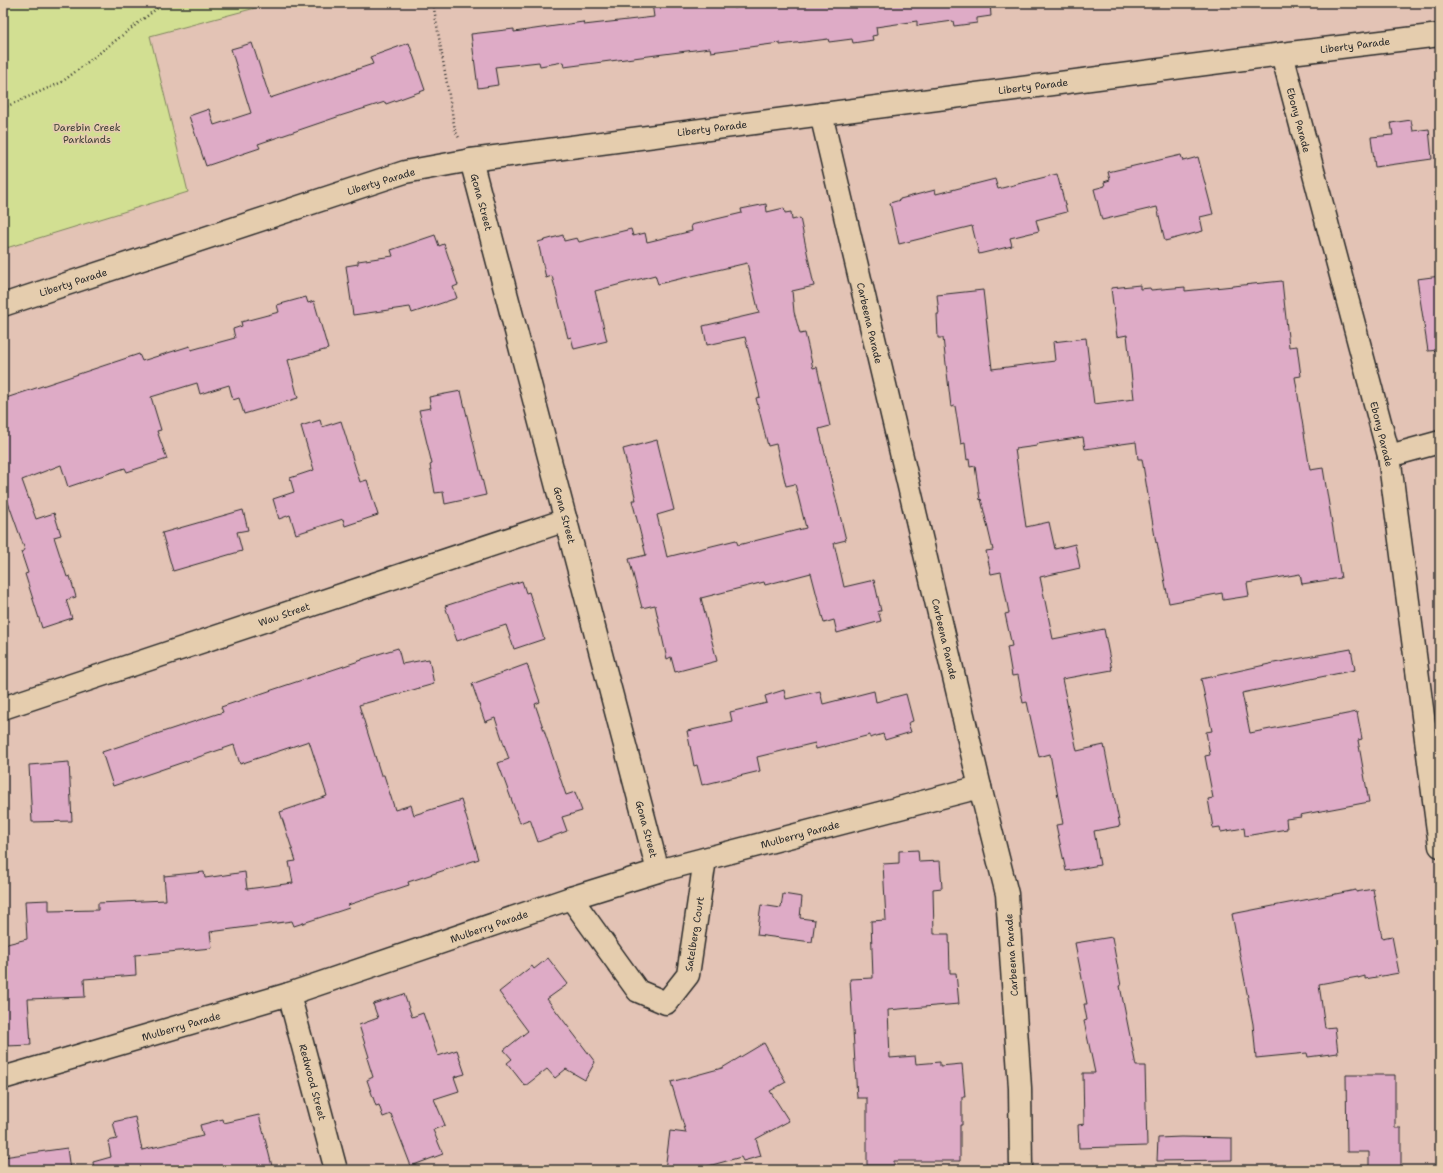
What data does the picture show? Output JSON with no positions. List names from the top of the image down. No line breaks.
{"streets":{"street":["Liberty Parade","Ebony Parade","Gona Street","Carbeena Parade","Wau Street","Mulberry Parade","Satelberg Court","Redwood Street"]},"crossings":[["Liberty Parade","Ebony Parade"],["Liberty Parade","Gona Street"],["Liberty Parade","Carbeena Parade"],["Gona Street","Wau Street"],["Gona Street","Mulberry Parade"],["Carbeena Parade","Mulberry Parade"],["Mulberry Parade","Satelberg Court"],["Mulberry Parade","Redwood Street"]],"parks":["Darebin Creek Parklands"]}
